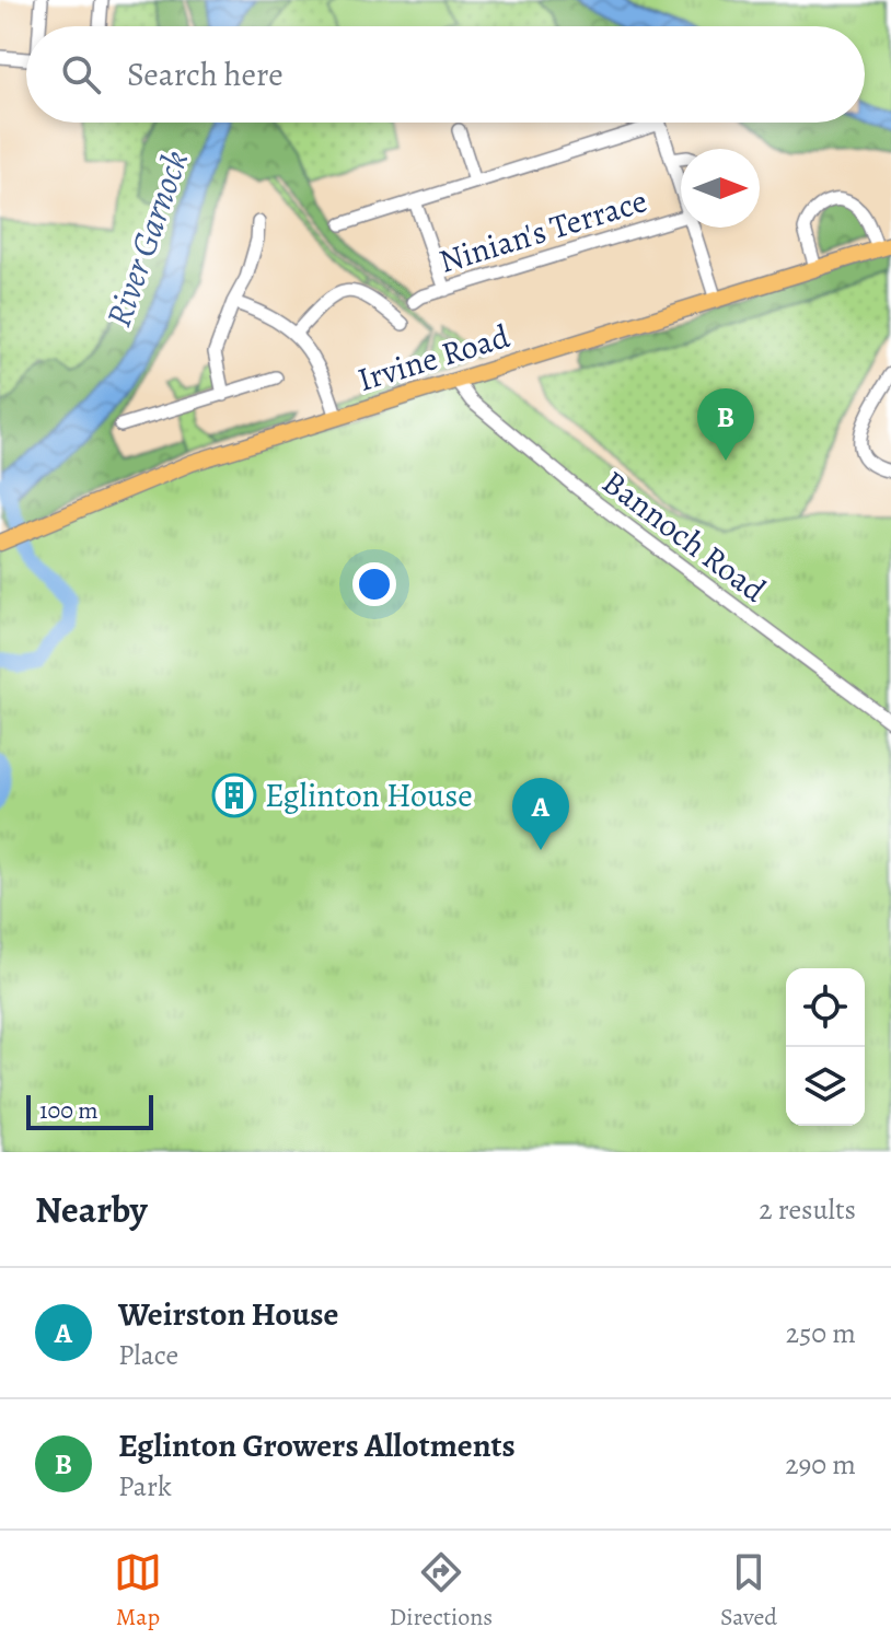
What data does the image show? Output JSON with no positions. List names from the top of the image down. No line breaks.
{"streets":{"main road":["Irvine Road"],"street":["Ninian's Terrace","Bannoch Road"]},"crossings":[["Irvine Road","Bannoch Road"]],"water":["River Garnock"],"places":{"building":["Eglinton House"]},"scale_bar":"100 m","north":"right","page":{"search":"Search here","pins":["B","A"],"scale":"100 m","heading":["Nearby","2 results"],"list":[{"mark":"A","name":"Weirston House","note":"Place","value":"250 m"},{"mark":"B","name":"Eglinton Growers Allotments","note":"Park","value":"290 m"}],"nav":["Map","Directions","Saved"]}}
